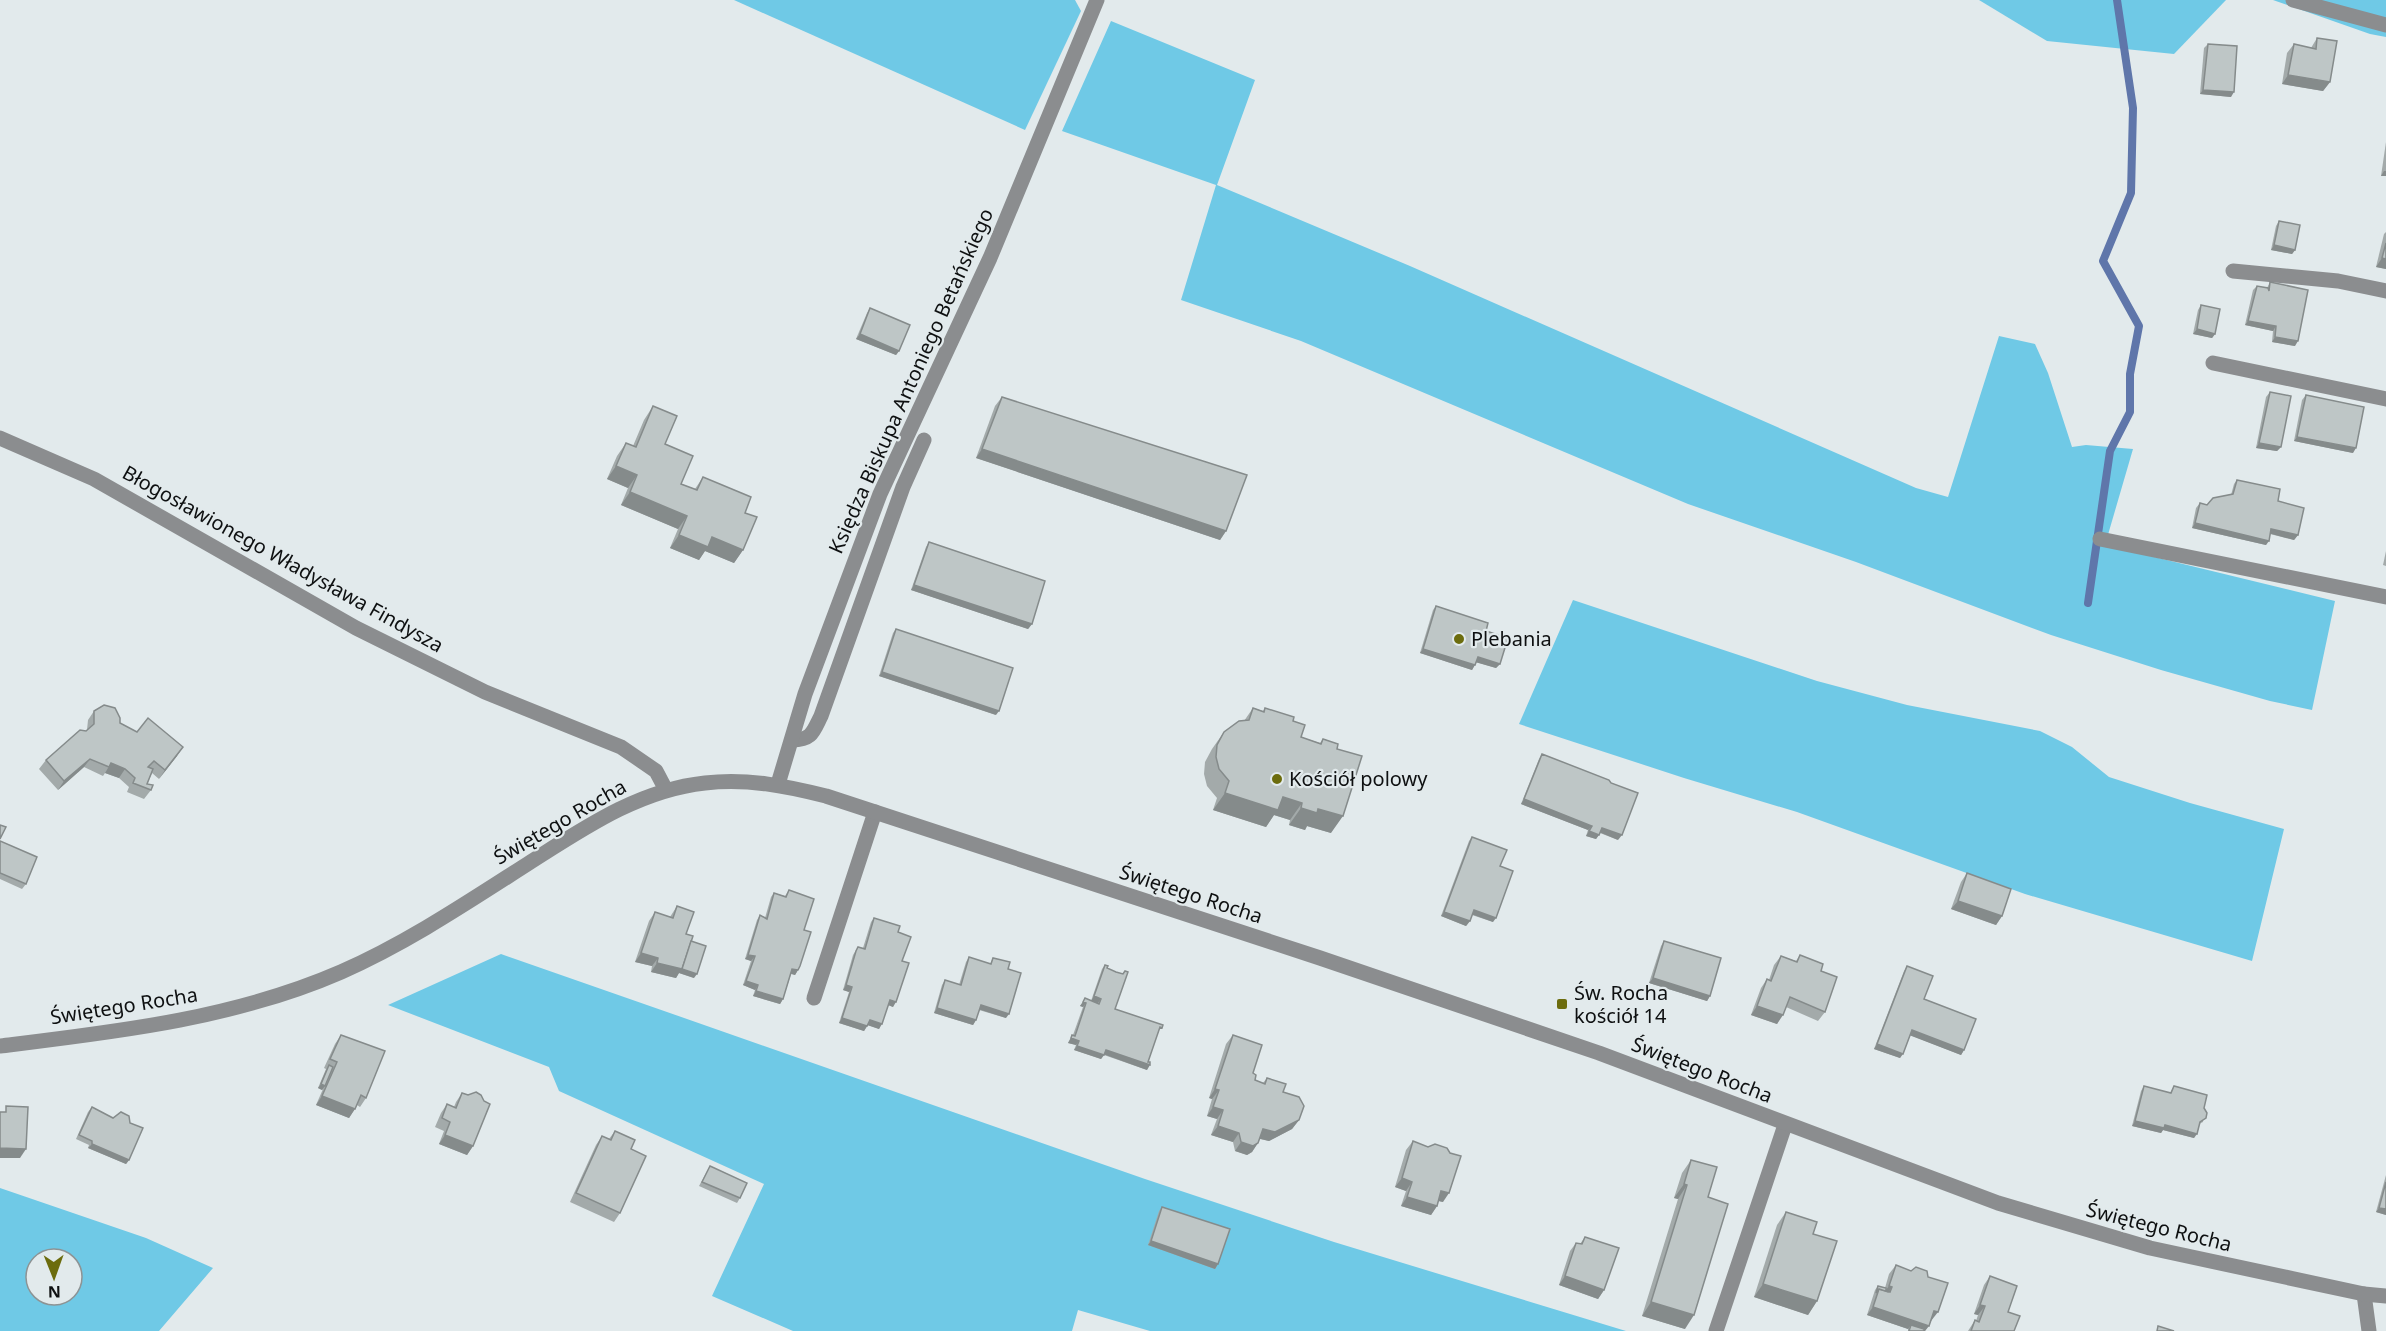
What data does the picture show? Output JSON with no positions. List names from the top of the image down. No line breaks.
{"streets":{"street":["Księdza Biskupa Antoniego Betańskiego","Błogosławionego Władysława Findysza","Świętego Rocha"]},"crossings":[["Księdza Biskupa Antoniego Betańskiego","Świętego Rocha"],["Błogosławionego Władysława Findysza","Świętego Rocha"]],"places":{"other":["Plebania","Kościół polowy"],"transit":["Św. Rocha kościół 14"]},"north":"bottom"}
